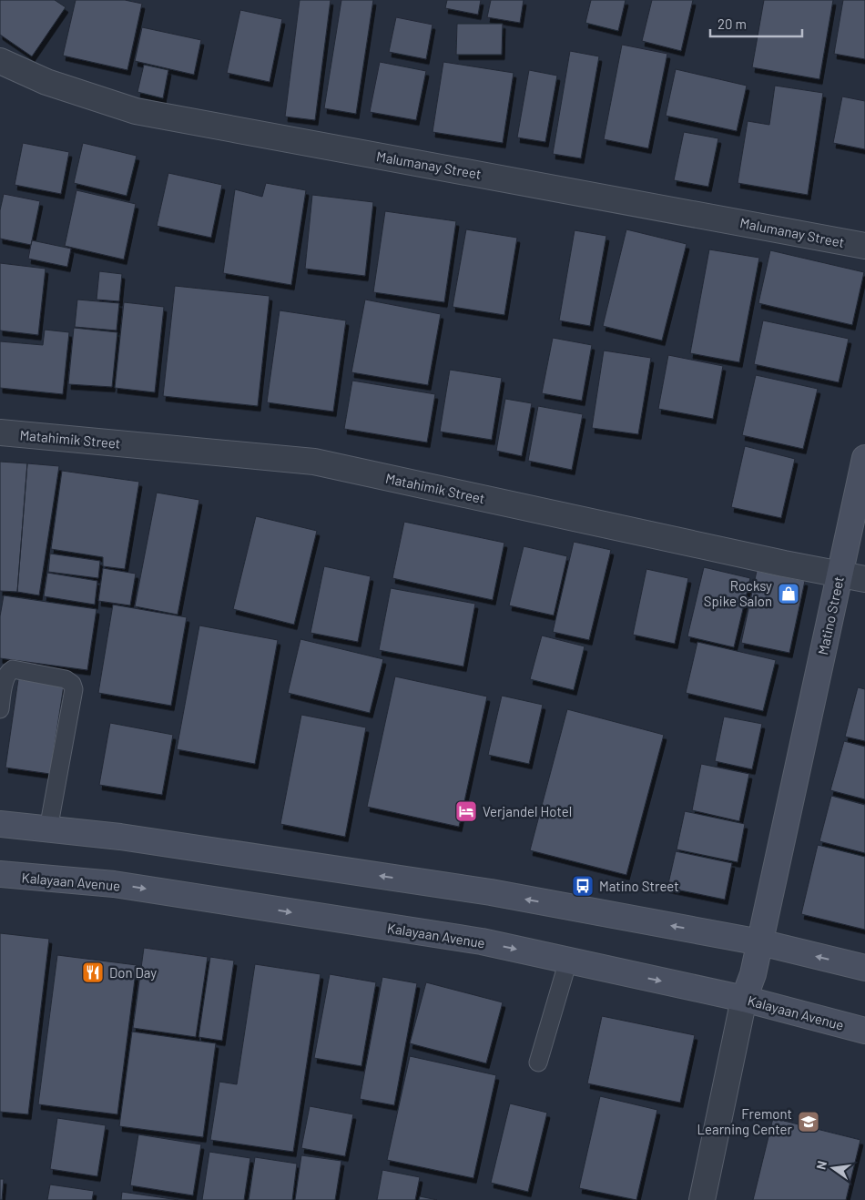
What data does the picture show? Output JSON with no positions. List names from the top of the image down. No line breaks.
{"streets":{"main road":["Matino Street","Kalayaan Avenue"],"street":["Malumanay Street","Matahimik Street"]},"crossings":[["Matahimik Street","Matino Street"],["Matino Street","Kalayaan Avenue"]],"places":{"shop":["Rocksy Spike Salon"],"hotel":["Verjandel Hotel"],"bus stop":["Matino Street"],"restaurant":["Don Day"],"school or university":["Fremont Learning Center"]},"scale_bar":"20 m","north":"left"}
